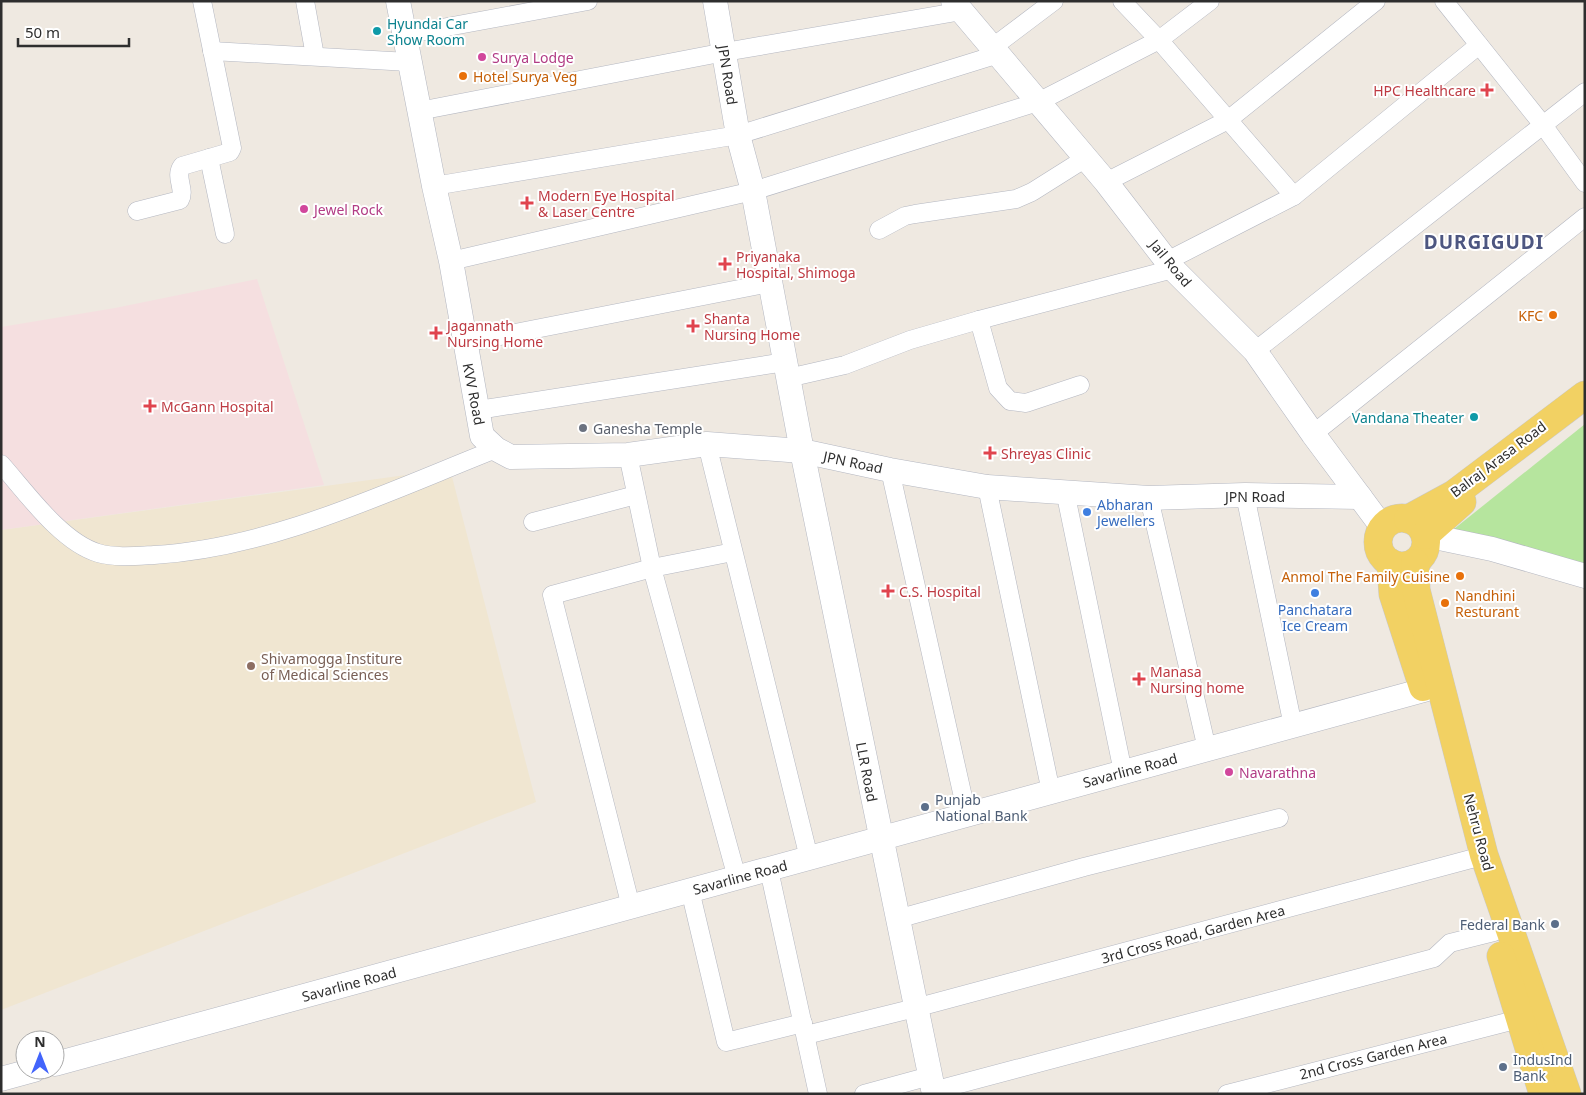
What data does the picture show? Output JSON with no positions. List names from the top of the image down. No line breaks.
{"streets":{"main road":["Balraj Arasa Road","Nehru Road"],"street":["JPN Road","Jail Road","KVV Road","Savarline Road","LLR Road","3rd Cross Road, Garden Area","2nd Cross Garden Area"]},"crossings":[["JPN Road","Jail Road"],["JPN Road","LLR Road"],["Jail Road","Balraj Arasa Road"],["Savarline Road","LLR Road"],["Savarline Road","Nehru Road"],["Savarline Road","3rd Cross Road, Garden Area"],["LLR Road","3rd Cross Road, Garden Area"],["Nehru Road","3rd Cross Road, Garden Area"],["Nehru Road","2nd Cross Garden Area"]],"districts":["DURGIGUDI"],"places":{"other":["Hyundai Car Show Room","Surya Lodge","Hotel Surya Veg","Jewel Rock","KFC","Vandana Theater","Ganesha Temple","Abharan Jewellers","Anmol The Family Cuisine","Panchatara Ice Cream","Nandhini Resturant","Shivamogga Institure of Medical Sciences","Navarathna","Punjab National Bank","Federal Bank","IndusInd Bank"],"health":["HPC Healthcare","Modern Eye Hospital & Laser Centre","Priyanaka Hospital, Shimoga","Shanta Nursing Home","Jagannath Nursing Home","McGann Hospital","Shreyas Clinic","C.S. Hospital","Manasa Nursing home"]},"scale_bar":"50 m","north":"top"}
